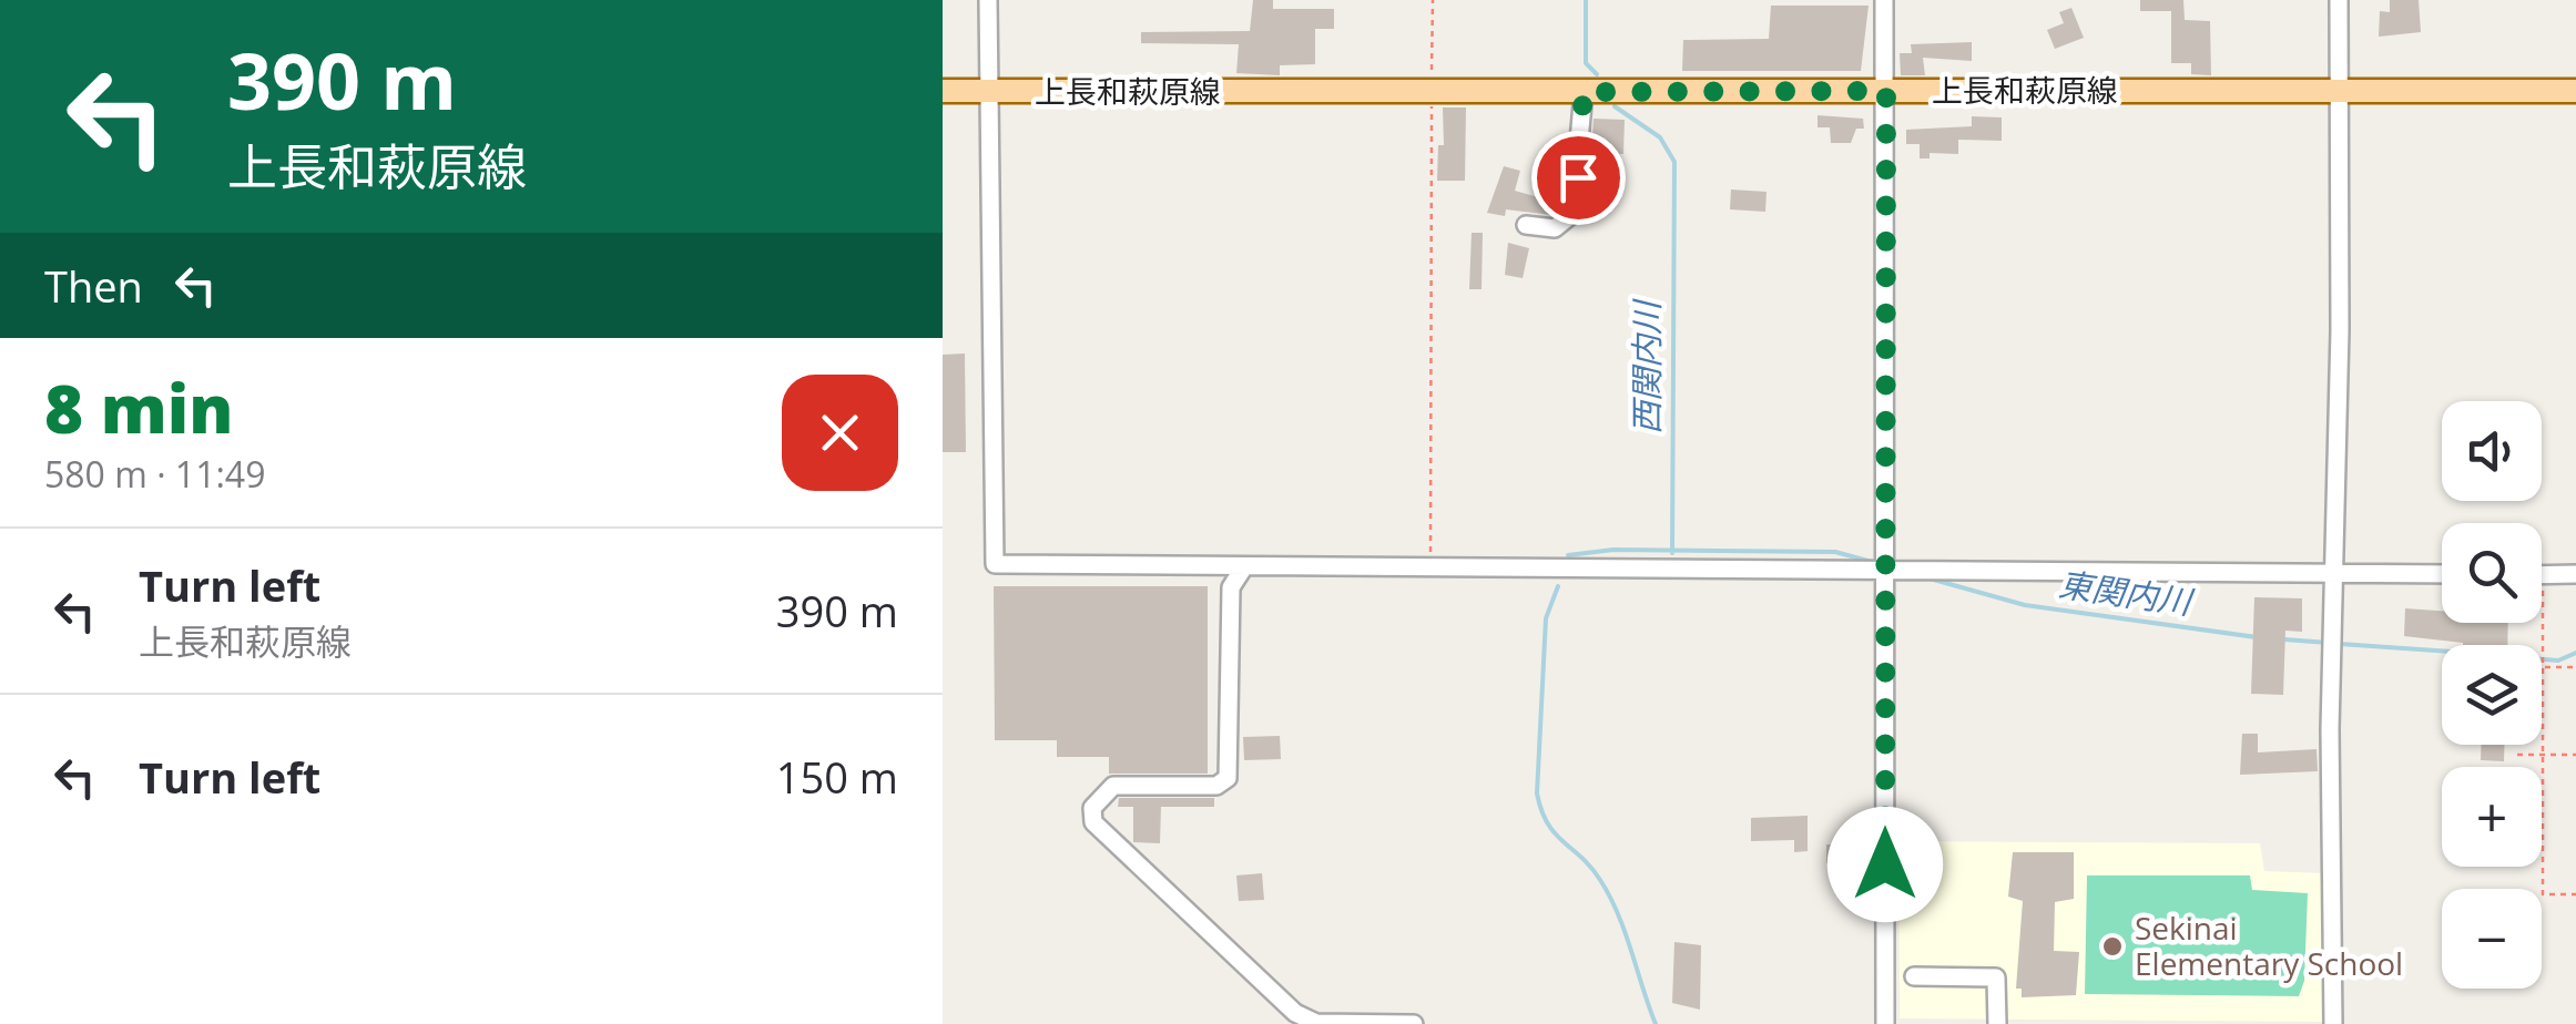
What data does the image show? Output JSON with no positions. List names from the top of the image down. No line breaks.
{"streets":{"main road":["上長和萩原線"]},"water":["西関内川","東関内川"],"places":["Sekinai Elementary School"],"page":{"turn":["390 m","上長和萩原線"],"then":"Then","heading":["8 min","580 m · 11:49"],"map_buttons":["+","−"],"list":[{"name":"Turn left","note":"上長和萩原線","value":"390 m"},{"name":"Turn left","value":"150 m"}]}}
